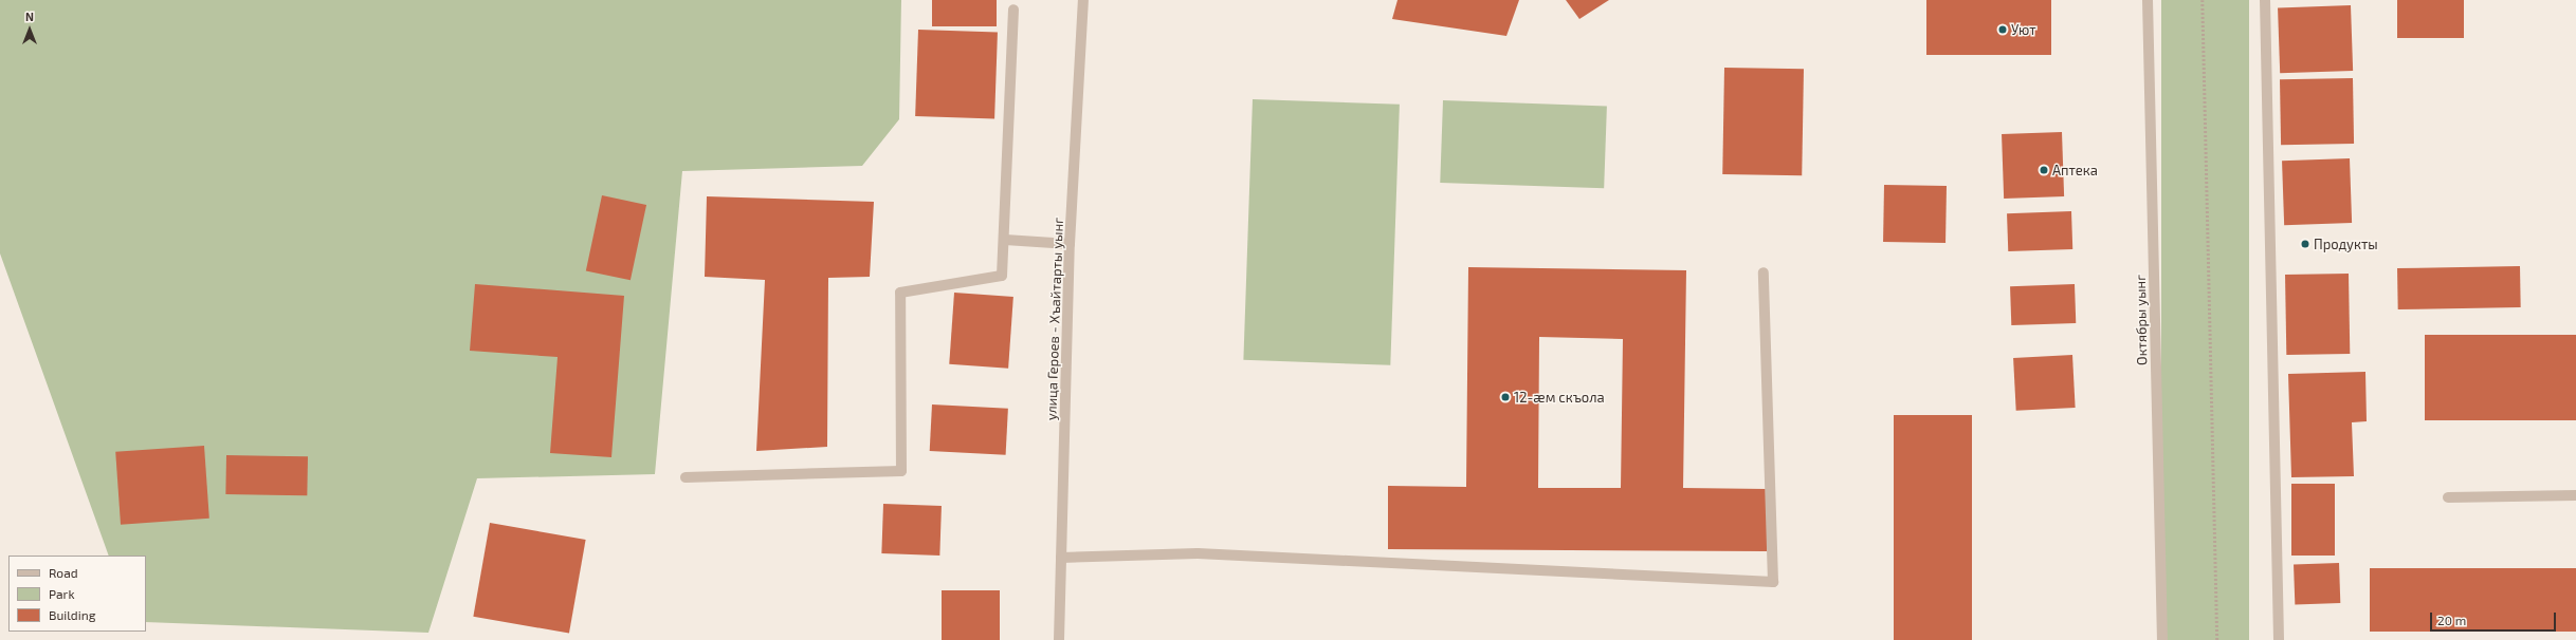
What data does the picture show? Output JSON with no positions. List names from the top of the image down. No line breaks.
{"streets":{"street":["улица Героев - Хъайтарты уынг","Октябры уынг"]},"places":["Уют","Аптека","Продукты","12-æм скъола"],"legend":["Road","Park","Building"],"scale_bar":"20 m","north":"top"}
